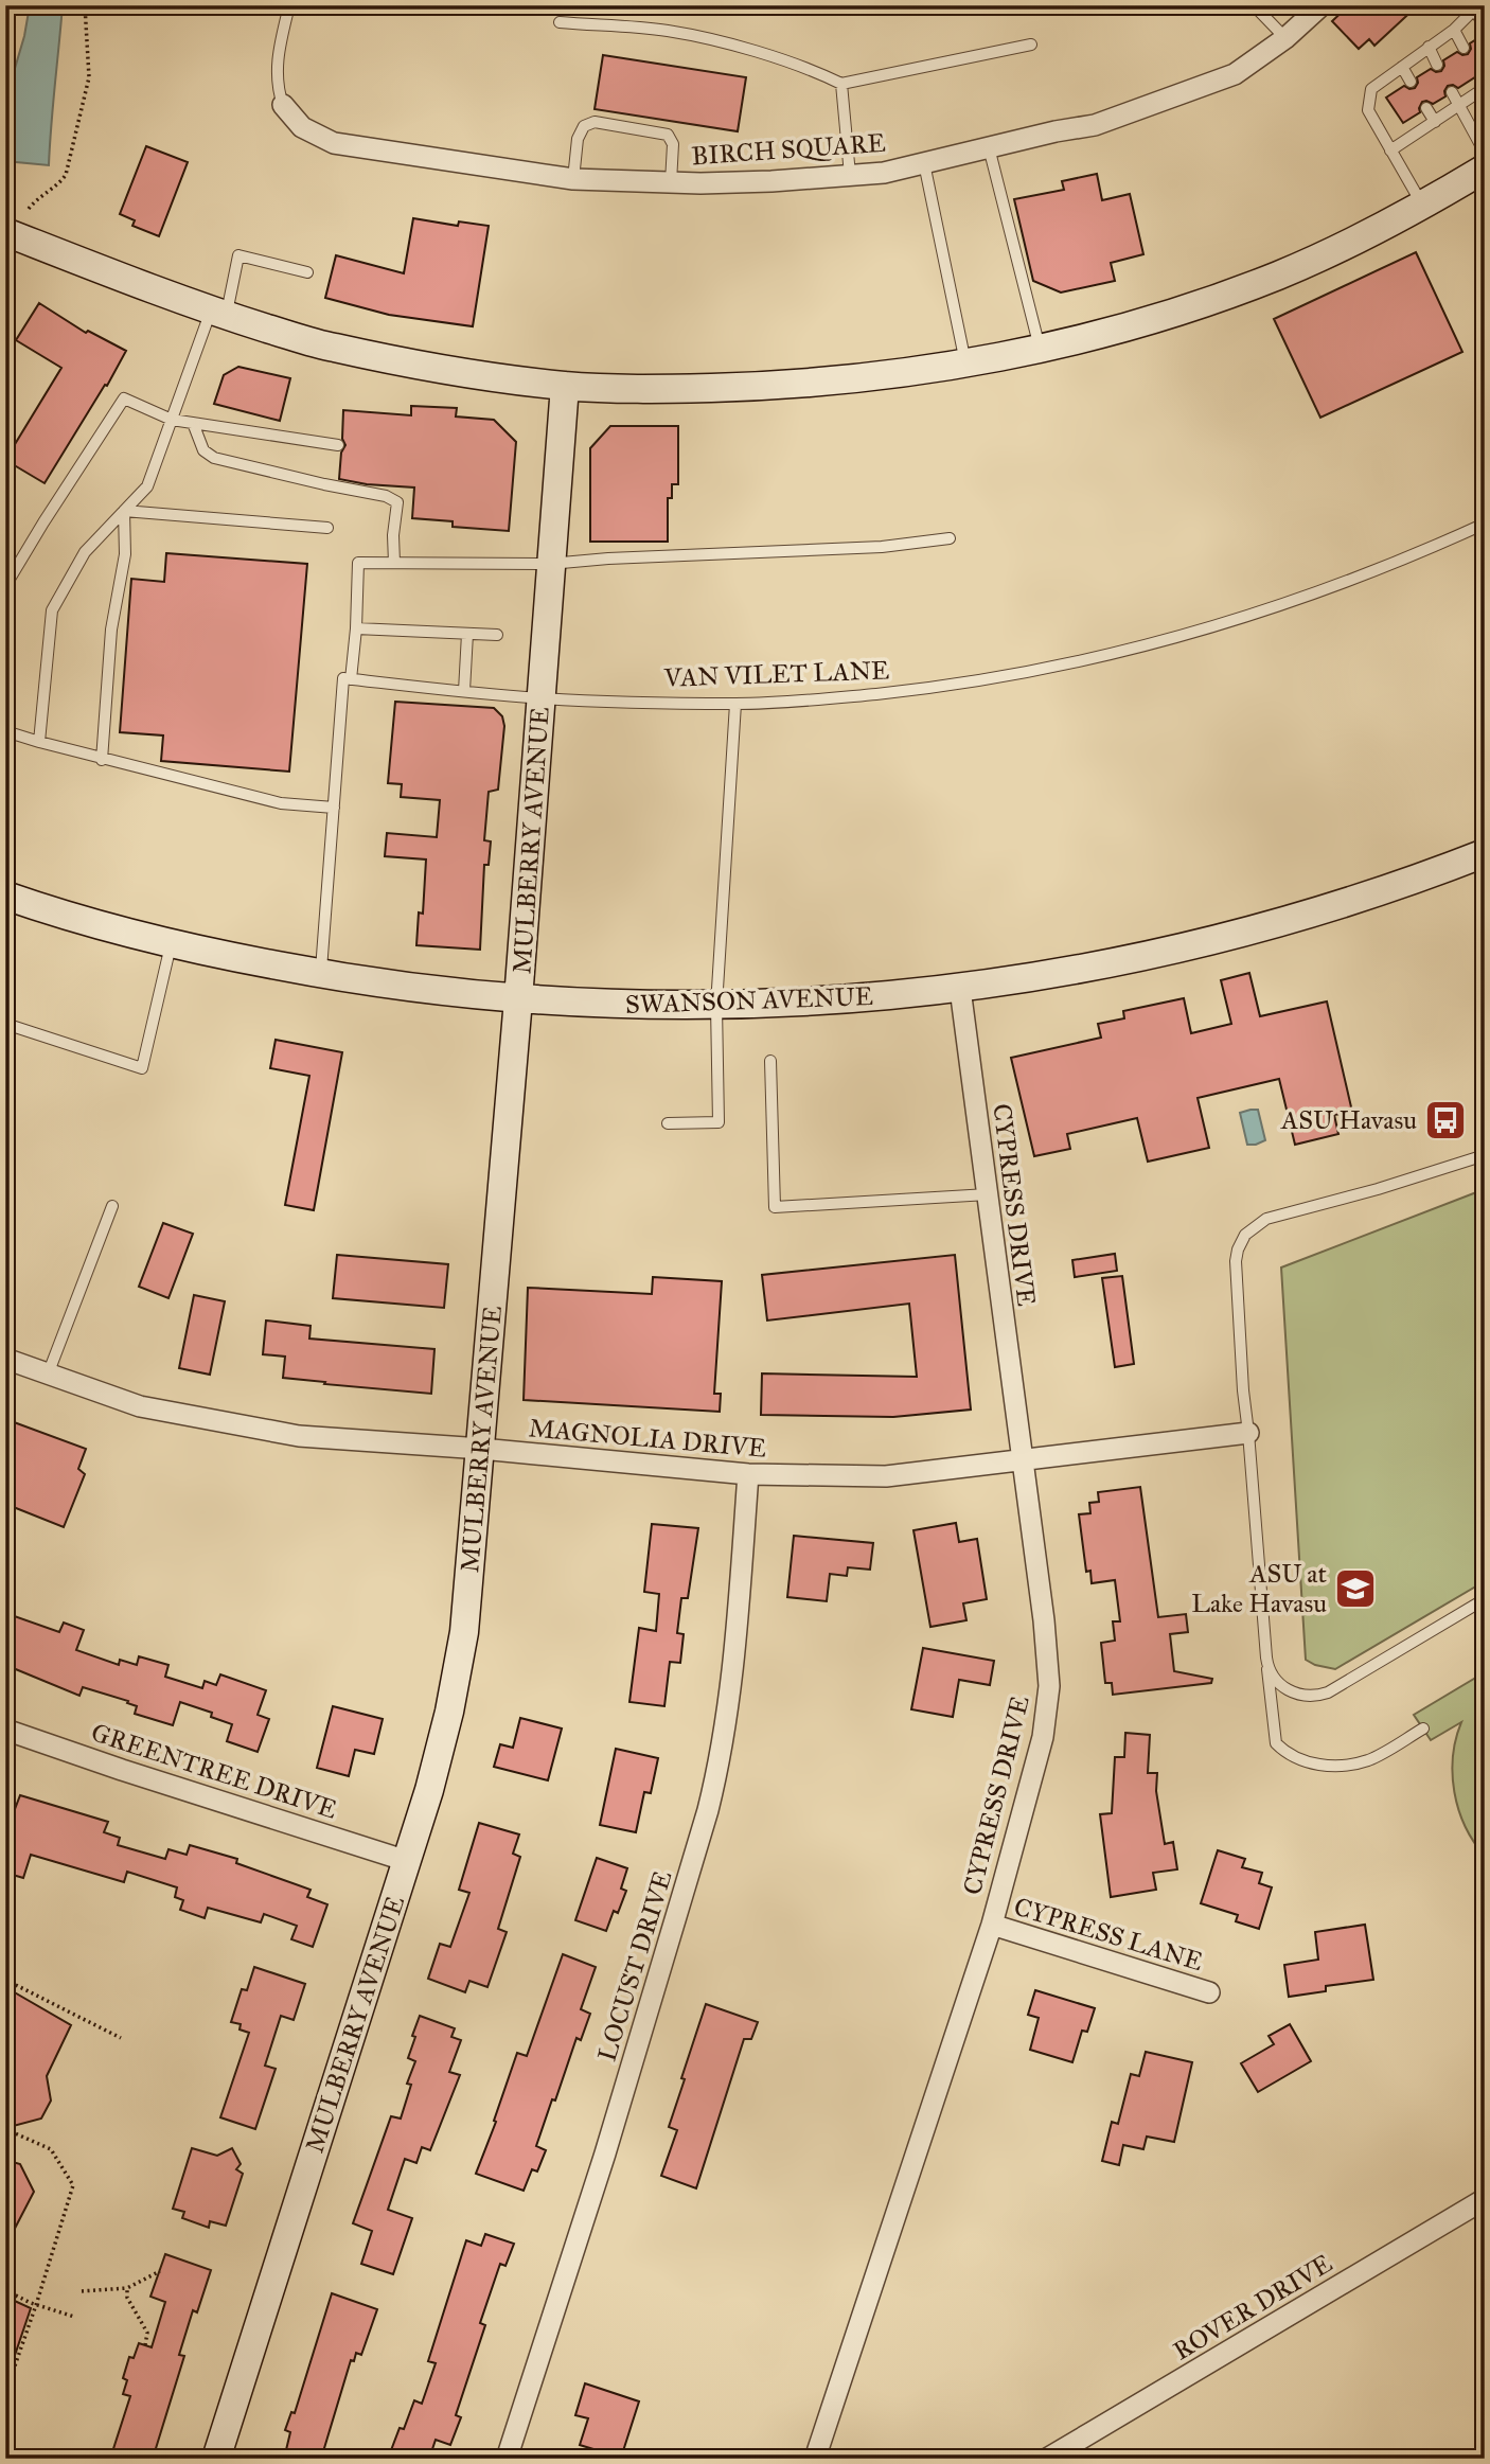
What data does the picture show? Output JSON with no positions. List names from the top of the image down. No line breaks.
{"streets":{"street":["BIRCH SQUARE","MULBERRY AVENUE","SWANSON AVENUE","CYPRESS DRIVE","MAGNOLIA DRIVE","GREENTREE DRIVE","CYPRESS LANE","LOCUST DRIVE","ROVER DRIVE"],"lane":["VAN VILET LANE"]},"crossings":[["VAN VILET LANE","MULBERRY AVENUE"],["MULBERRY AVENUE","SWANSON AVENUE"],["MULBERRY AVENUE","MAGNOLIA DRIVE"],["MULBERRY AVENUE","GREENTREE DRIVE"],["SWANSON AVENUE","CYPRESS DRIVE"],["CYPRESS DRIVE","MAGNOLIA DRIVE"],["CYPRESS DRIVE","CYPRESS LANE"],["MAGNOLIA DRIVE","LOCUST DRIVE"]],"places":{"bus stop":["ASU Havasu"],"school or university":["ASU at Lake Havasu"]}}
